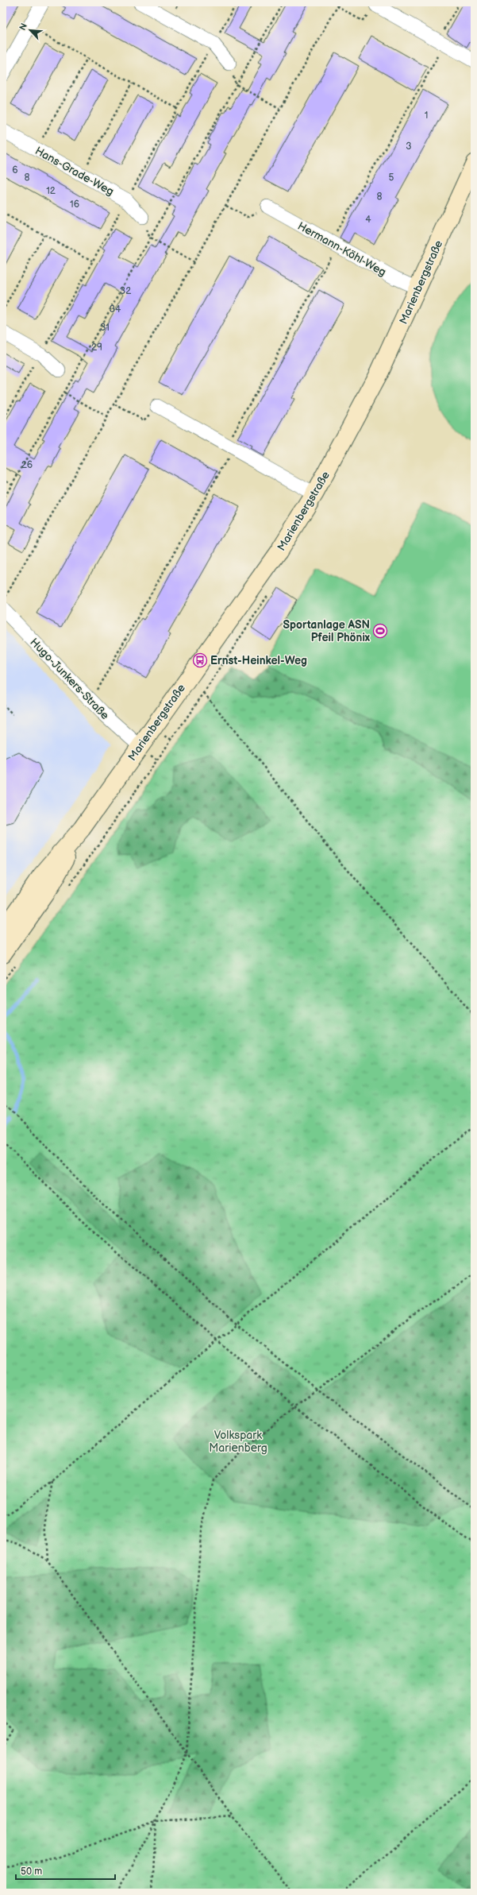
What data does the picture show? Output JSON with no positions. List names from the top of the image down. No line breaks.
{"streets":{"main road":["Marienbergstraße"],"street":["Hans-Grade-Weg","Hermann-Köhl-Weg","Hugo-Junkers-Straße"]},"crossings":[["Hermann-Köhl-Weg","Marienbergstraße"],["Marienbergstraße","Hugo-Junkers-Straße"]],"parks":["Volkspark Marienberg"],"places":{"sports":["Sportanlage ASN Pfeil Phönix"],"bus stop":["Ernst-Heinkel-Weg"]},"house_numbers":["1","3","6","8","5","12","8","16","4","32","34","31","29","26"],"scale_bar":"50 m","north":"top left"}
